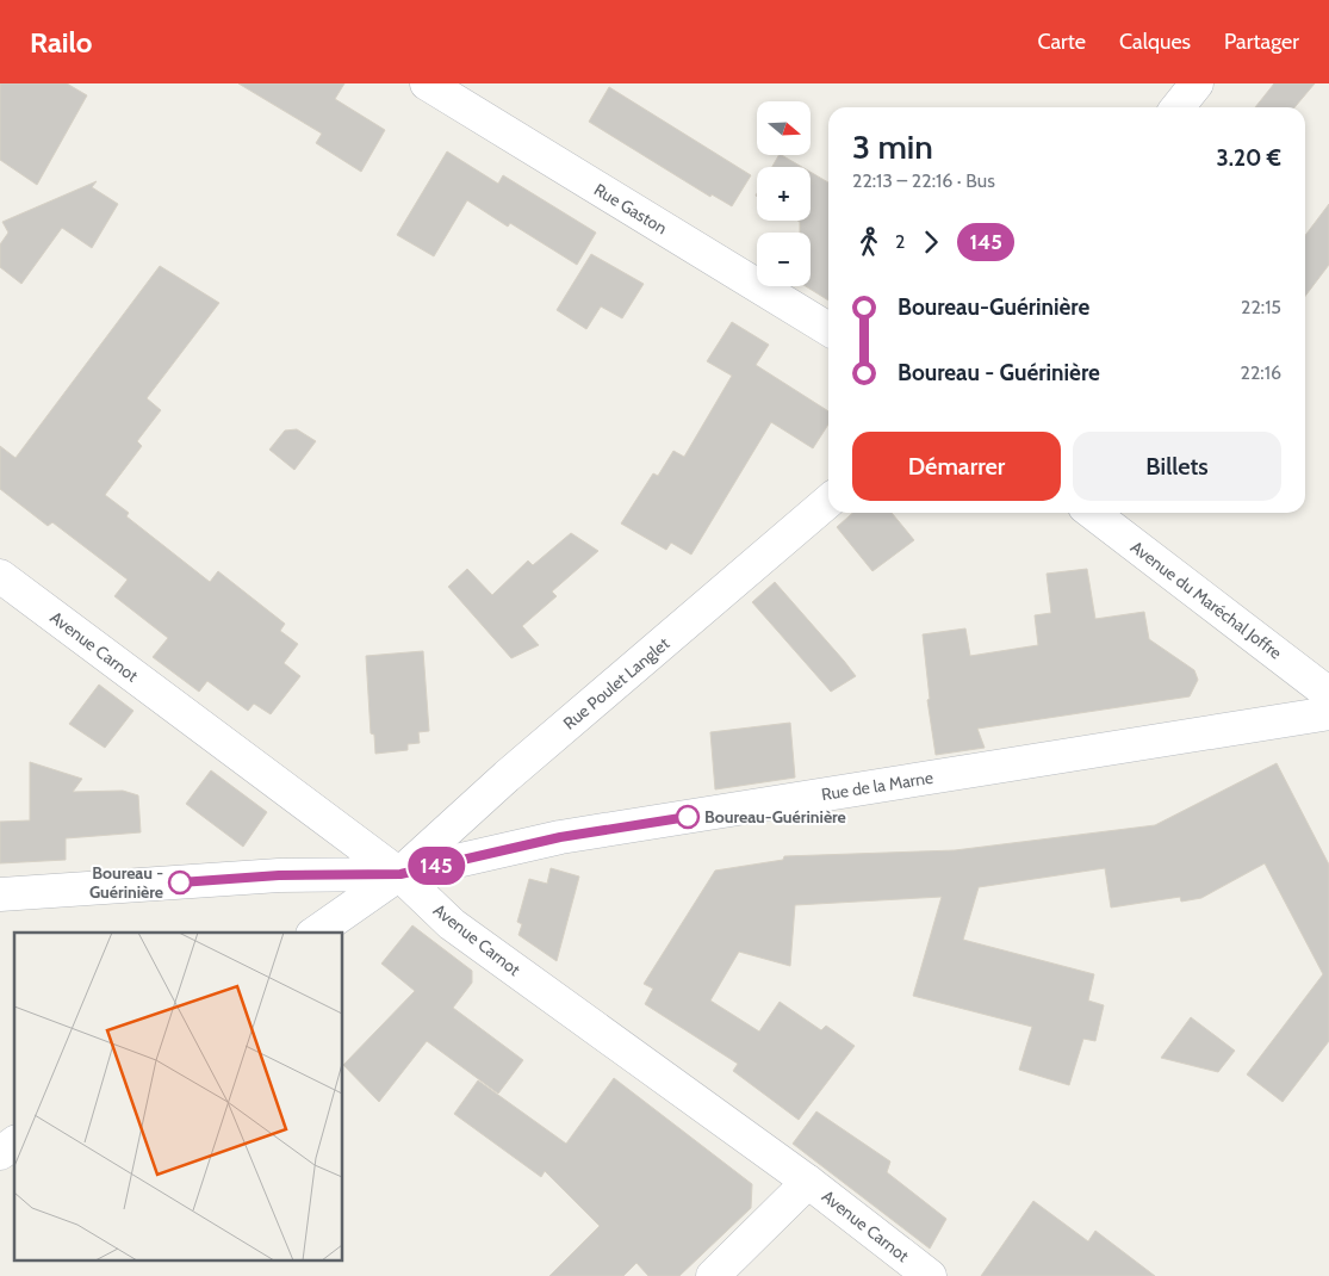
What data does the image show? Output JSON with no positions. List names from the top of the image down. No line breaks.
{"streets":{"street":["Rue Gaston","Avenue du Maréchal Joffre","Avenue Carnot","Rue Poulet Langlet","Rue de la Marne"]},"crossings":[["Avenue Carnot","Rue Poulet Langlet"],["Avenue Carnot","Rue de la Marne"],["Rue Poulet Langlet","Rue de la Marne"]],"places":["Boureau-Guérinière","Boureau - Guérinière"],"lines":["bus line 145"],"north":"right","page":{"header":"Railo","nav":["Carte","Calques","Partager"],"on_map":"145","map_buttons":["+","−"],"heading":["3 min","22:13 – 22:16 · Bus","3.20 €"],"legs":["2","145"],"list":[{"name":"Boureau-Guérinière","value":"22:15"},{"name":"Boureau - Guérinière","value":"22:16"}],"buttons":["Démarrer","Billets"]}}
